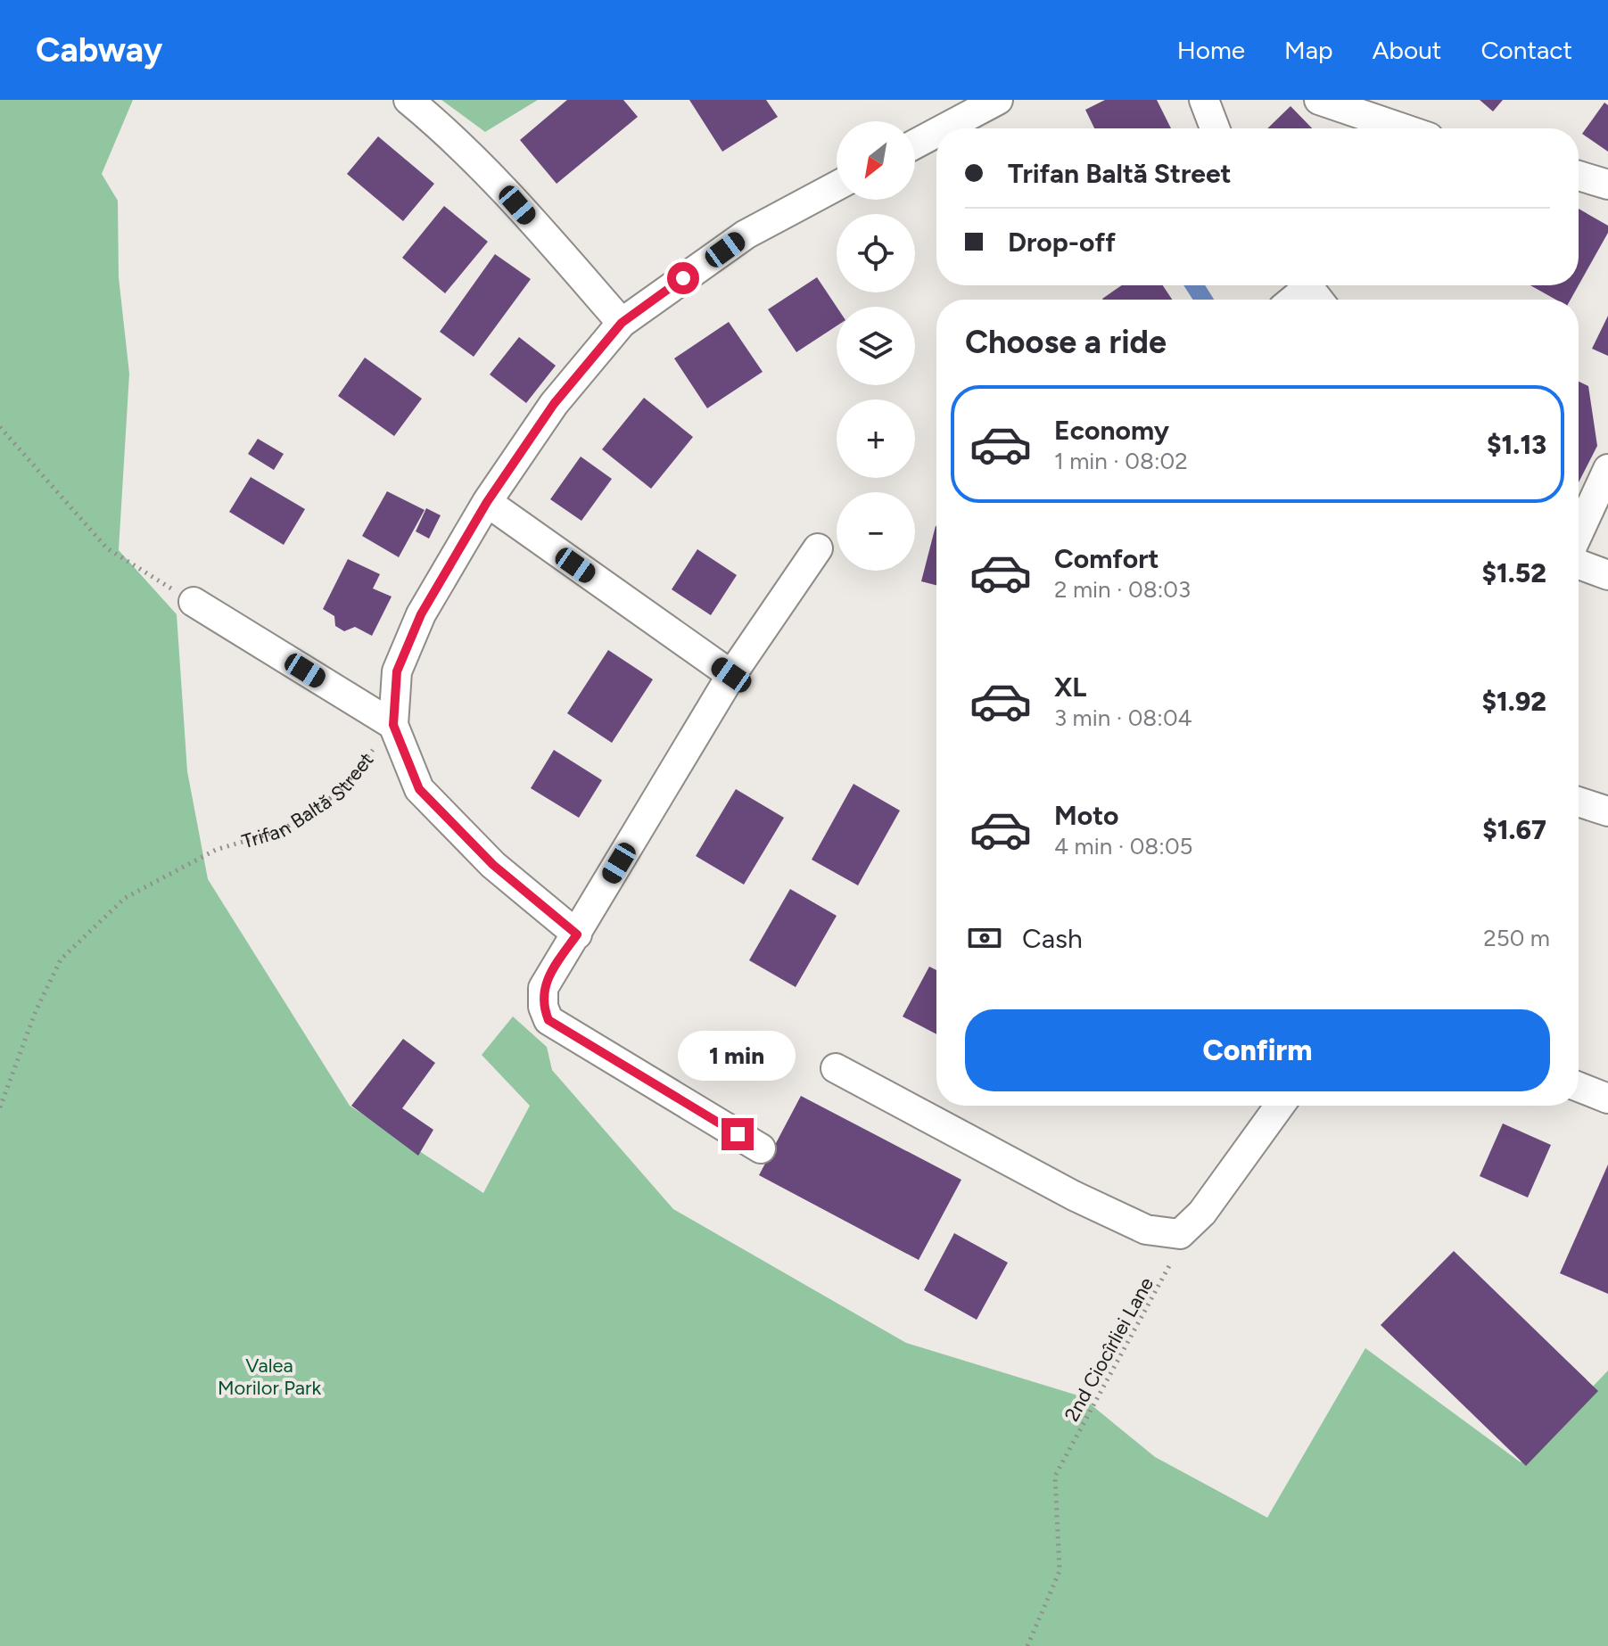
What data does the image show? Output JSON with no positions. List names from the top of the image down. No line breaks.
{"streets":{"path":["Trifan Baltă Street","2nd Ciocîrliei Lane"]},"parks":["Valea Morilor Park"],"north":"bottom left","page":{"header":"Cabway","nav":["Home","Map","About","Contact"],"map_buttons":["+","−"],"banner":["Trifan Baltă Street","Drop-off"],"heading":"Choose a ride","list":[{"name":"Economy","note":"1 min · 08:02","value":"$1.13"},{"name":"Comfort","note":"2 min · 08:03","value":"$1.52"},{"name":"XL","note":"3 min · 08:04","value":"$1.92"},{"name":"Moto","note":"4 min · 08:05","value":"$1.67"}],"pay":["Cash","250 m"],"buttons":"Confirm","bubble":"1 min"}}
